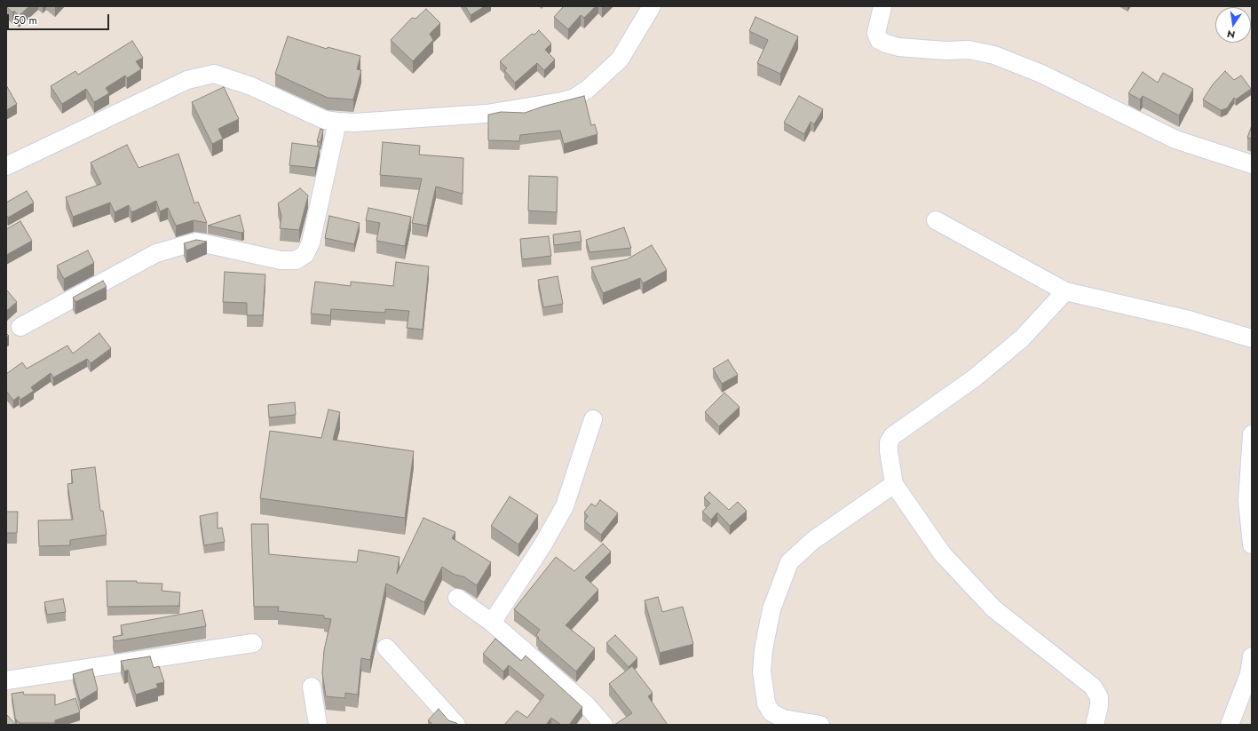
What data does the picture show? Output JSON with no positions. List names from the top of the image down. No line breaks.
{"scale_bar":"50 m","north":"bottom"}
